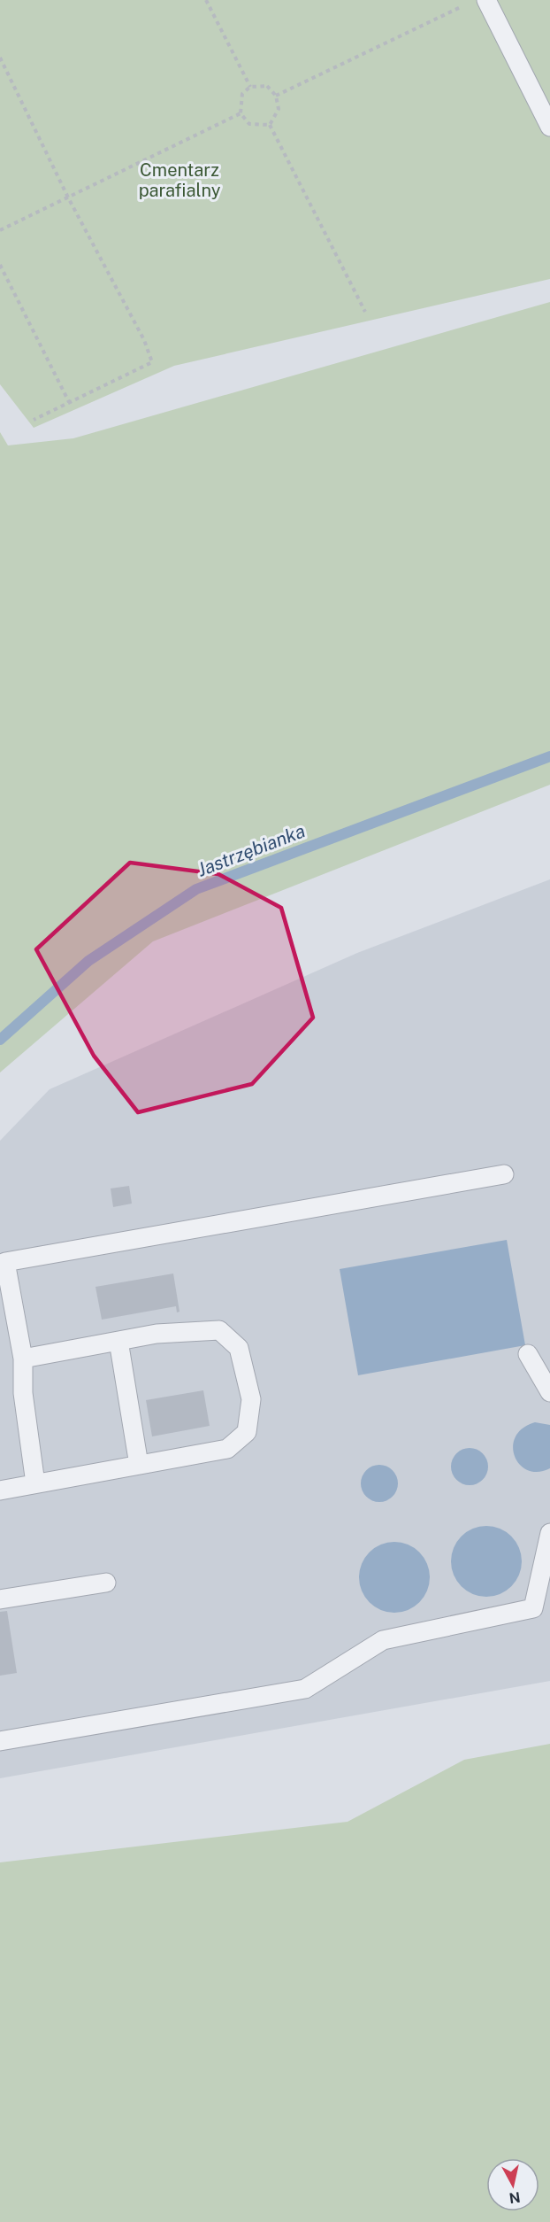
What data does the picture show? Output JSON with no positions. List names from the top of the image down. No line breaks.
{"water":["Jastrzębianka"],"parks":["Cmentarz parafialny"],"north":"bottom"}
